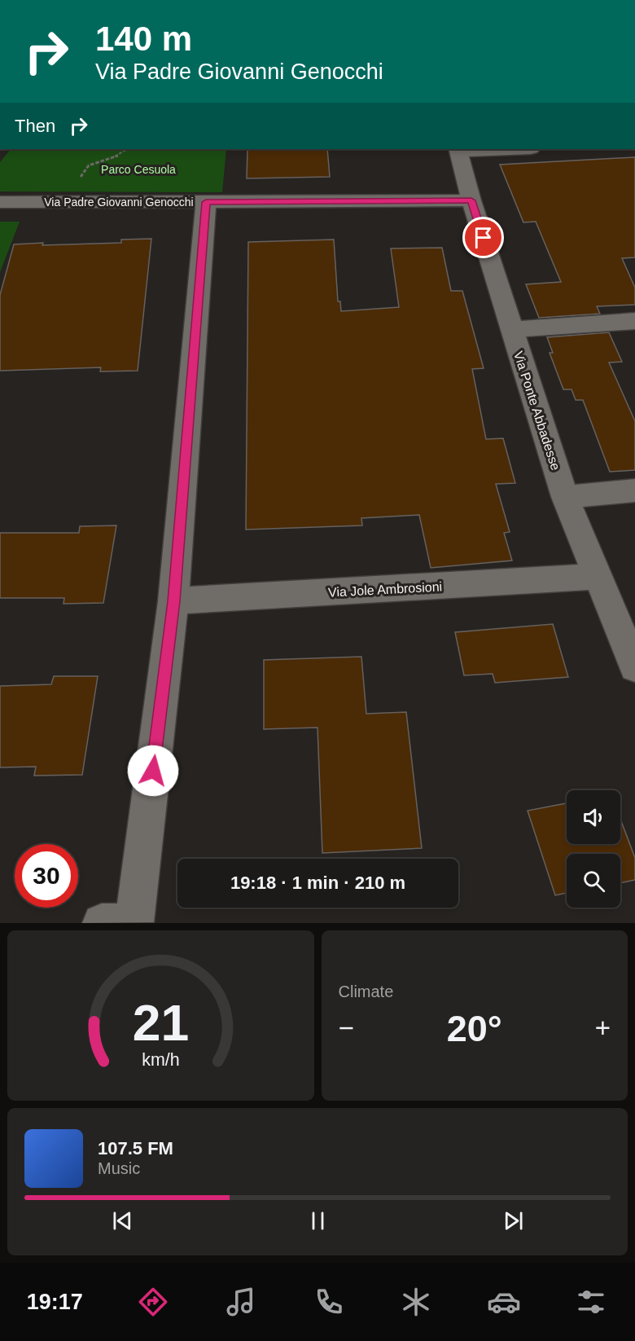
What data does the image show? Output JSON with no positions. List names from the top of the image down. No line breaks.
{"streets":{"street":["Via Padre Giovanni Genocchi","Via Ponte Abbadesse","Via Jole Ambrosioni"]},"crossings":[["Via Padre Giovanni Genocchi","Via Ponte Abbadesse"],["Via Ponte Abbadesse","Via Jole Ambrosioni"]],"parks":["Parco Cesuola"],"page":{"turn":["140 m","Via Padre Giovanni Genocchi"],"then":"Then","limit":"30","trip":"19:18 · 1 min · 210 m","tile":"Climate","heat":["−","20°","+"],"song":["107.5 FM","Music"],"tabs":"19:17","gauge":["21","km/h"]}}
